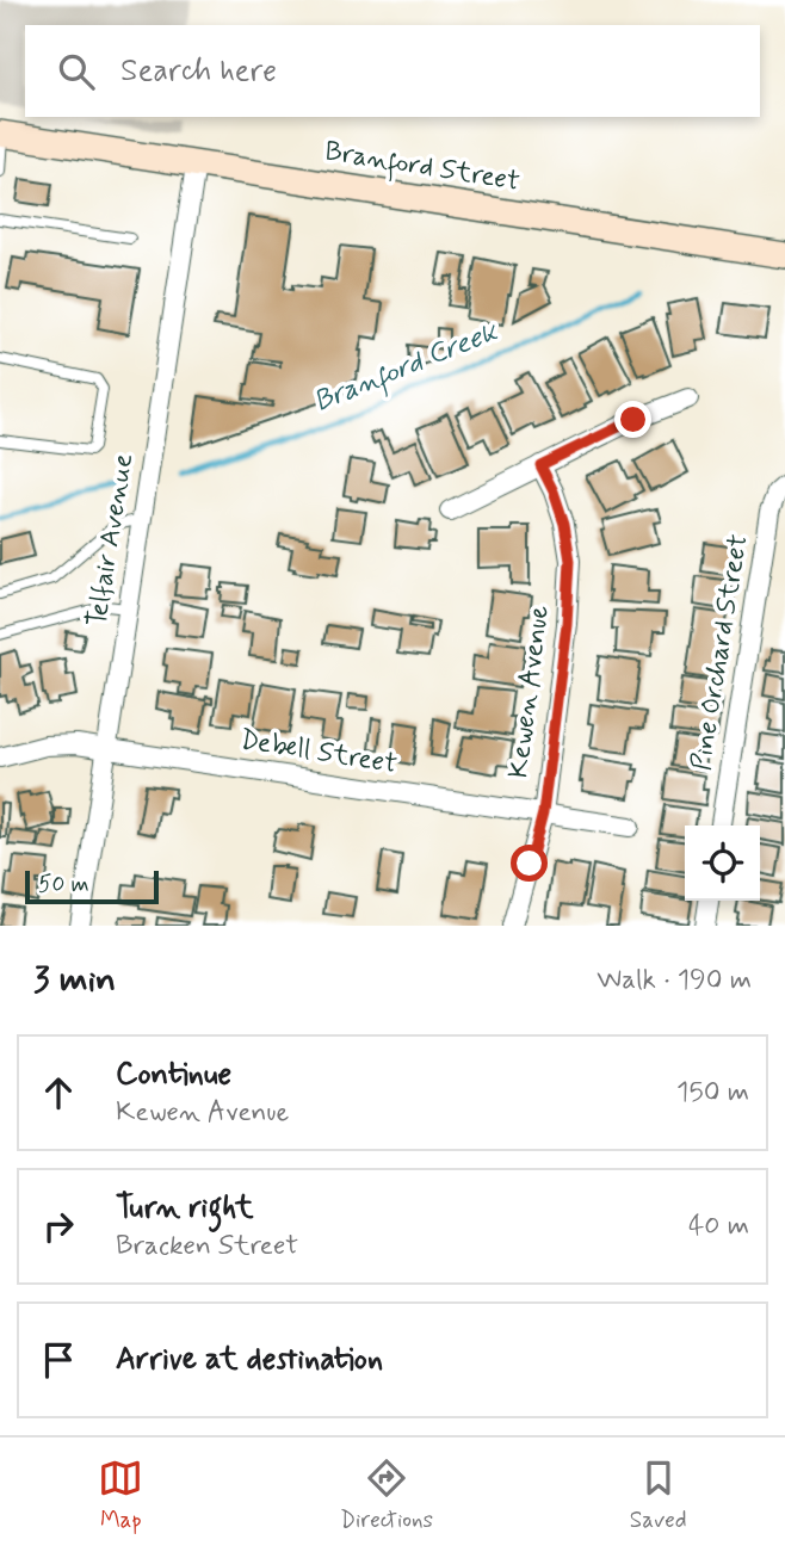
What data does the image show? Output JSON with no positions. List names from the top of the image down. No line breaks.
{"streets":{"main road":["Branford Street"],"street":["Telfair Avenue","Pine Orchard Street","Kewen Avenue","Debell Street"]},"crossings":[["Branford Street","Telfair Avenue"],["Telfair Avenue","Debell Street"],["Kewen Avenue","Debell Street"]],"water":["Branford Creek"],"scale_bar":"50 m","page":{"search":"Search here","scale":"50 m","heading":["3 min","Walk · 190 m"],"list":[["Continue","Kewen Avenue","150 m"],["Turn right","Bracken Street","40 m"],"Arrive at destination"],"nav":["Map","Directions","Saved"]}}
